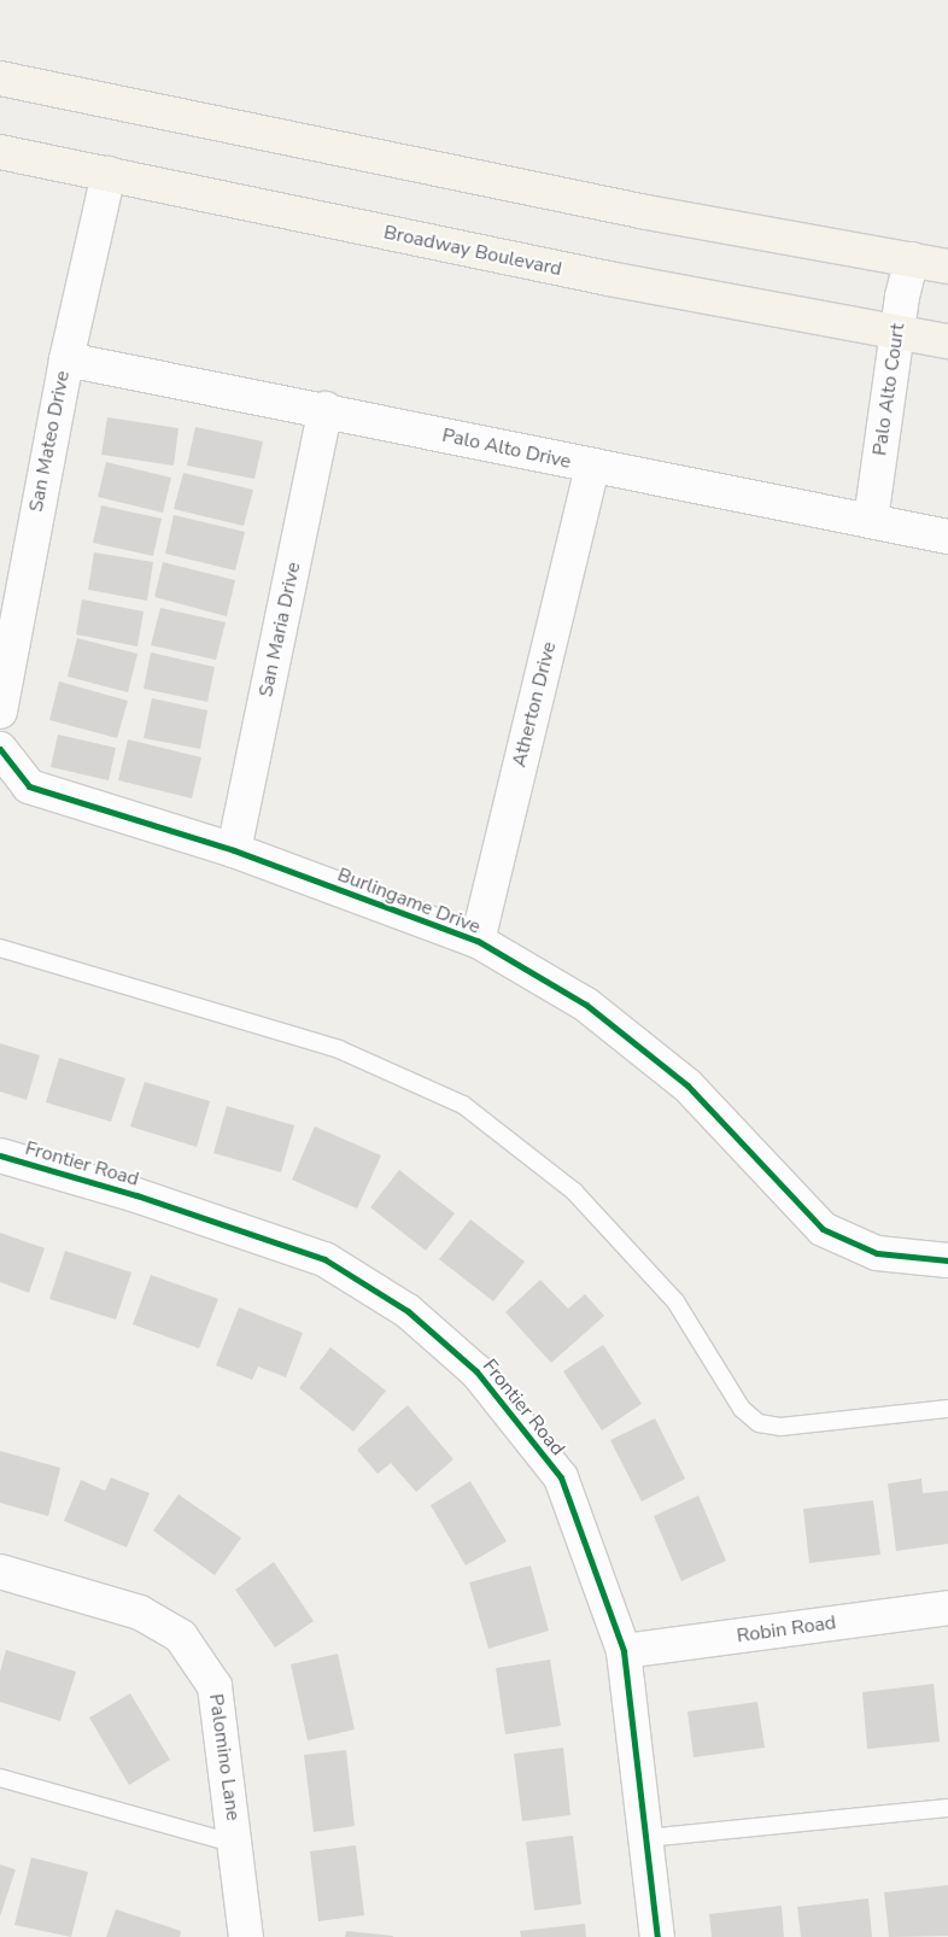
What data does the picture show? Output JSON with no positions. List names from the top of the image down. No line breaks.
{"streets":{"main road":["Broadway Boulevard"],"street":["Palo Alto Court","San Mateo Drive","Palo Alto Drive","San Maria Drive","Atherton Drive","Burlingame Drive","Frontier Road","Robin Road","Palomino Lane"]},"crossings":[["Broadway Boulevard","Palo Alto Court"],["Broadway Boulevard","San Mateo Drive"],["Palo Alto Court","Palo Alto Drive"],["San Mateo Drive","Palo Alto Drive"],["Palo Alto Drive","San Maria Drive"],["Palo Alto Drive","Atherton Drive"],["San Maria Drive","Burlingame Drive"],["Atherton Drive","Burlingame Drive"],["Frontier Road","Robin Road"]]}
